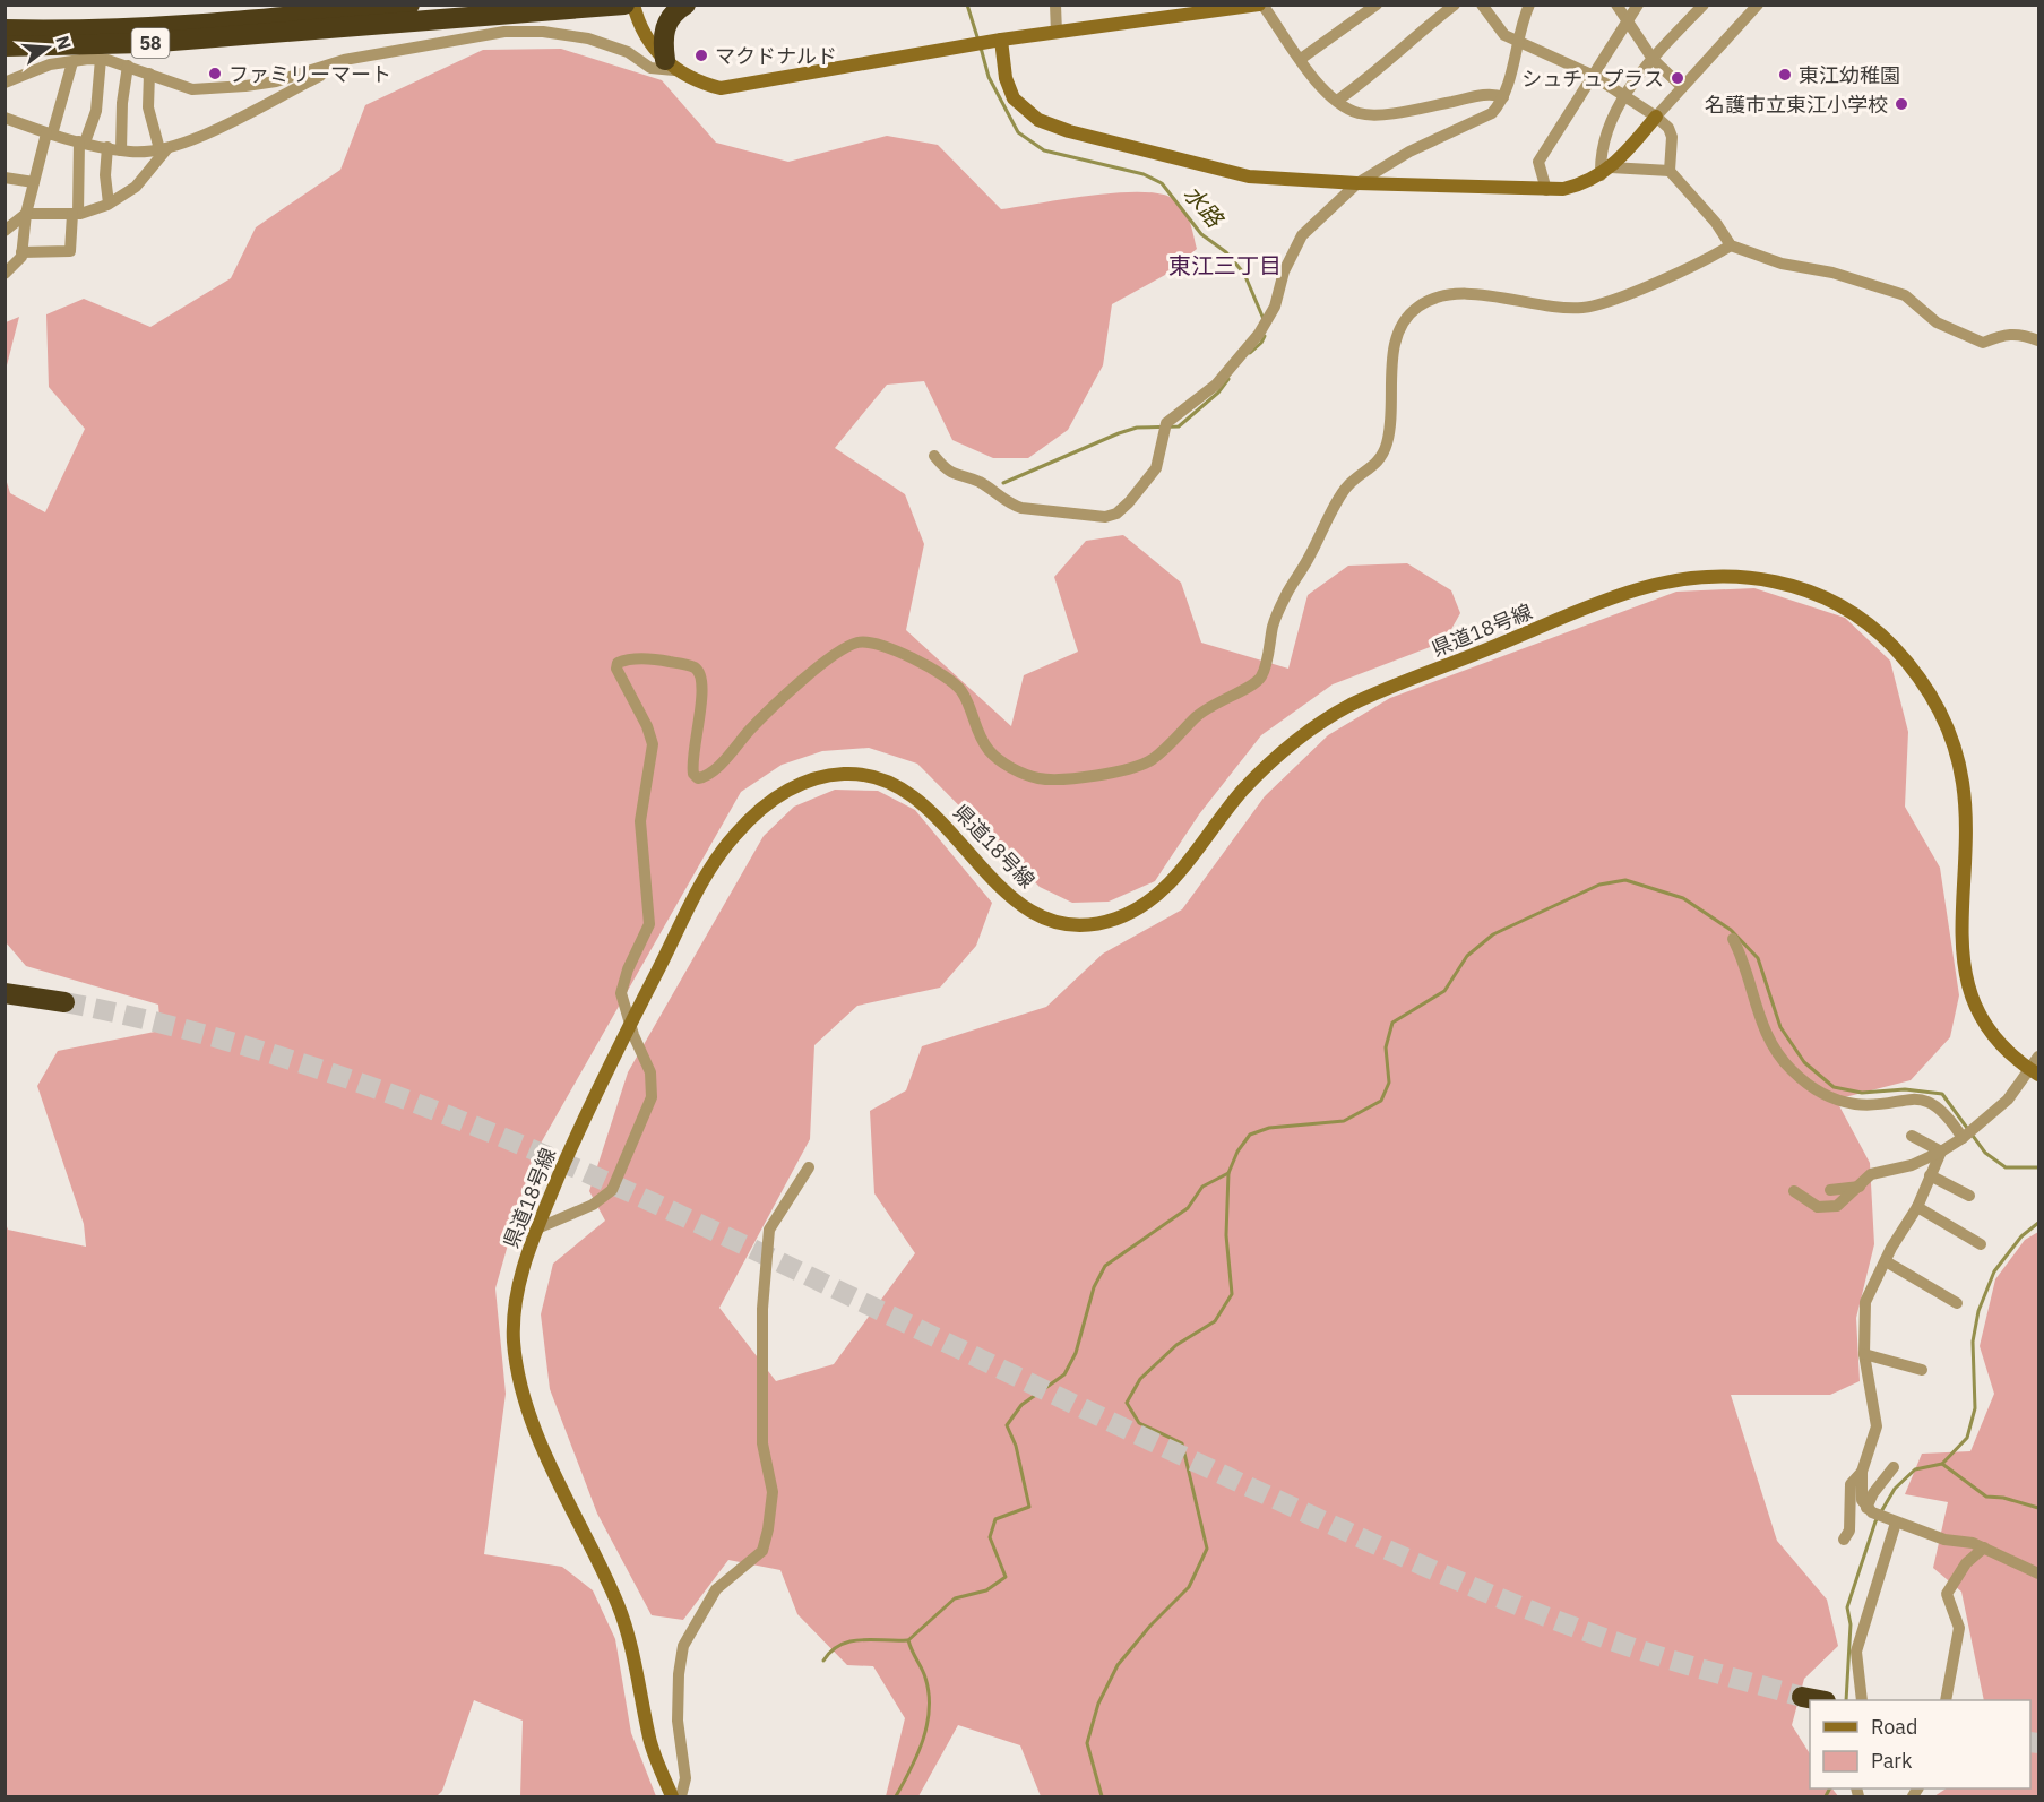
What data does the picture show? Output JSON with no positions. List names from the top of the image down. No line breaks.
{"streets":{"highway":["58"],"main road":["県道18号線"]},"districts":["東江三丁目"],"water":["水路"],"places":["マクドナルド","ファミリーマート","東江幼稚園","シュチュプラス","名護市立東江小学校"],"legend":["Road","Park"],"north":"right"}
